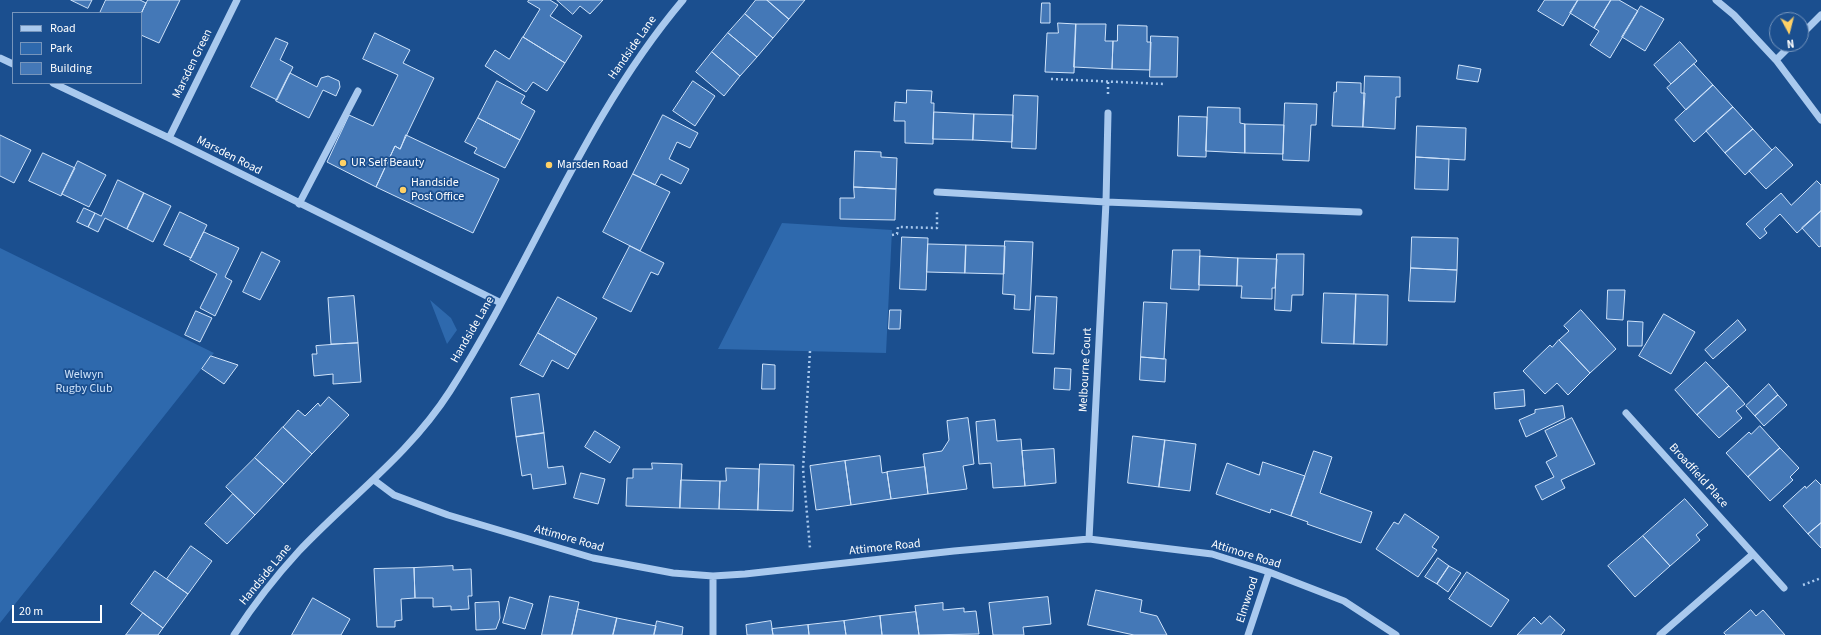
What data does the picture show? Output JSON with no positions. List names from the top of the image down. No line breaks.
{"streets":{"street":["Handside Lane","Marsden Green","Marsden Road","Melbourne Court","Broadfield Place","Attimore Road","Elmwood"]},"crossings":[["Handside Lane","Marsden Road"],["Handside Lane","Attimore Road"],["Marsden Green","Marsden Road"],["Melbourne Court","Attimore Road"],["Attimore Road","Elmwood"]],"parks":["Welwyn Rugby Club"],"places":["UR Self Beauty","Marsden Road","Handside Post Office"],"legend":["Road","Park","Building"],"scale_bar":"20 m","north":"bottom"}
